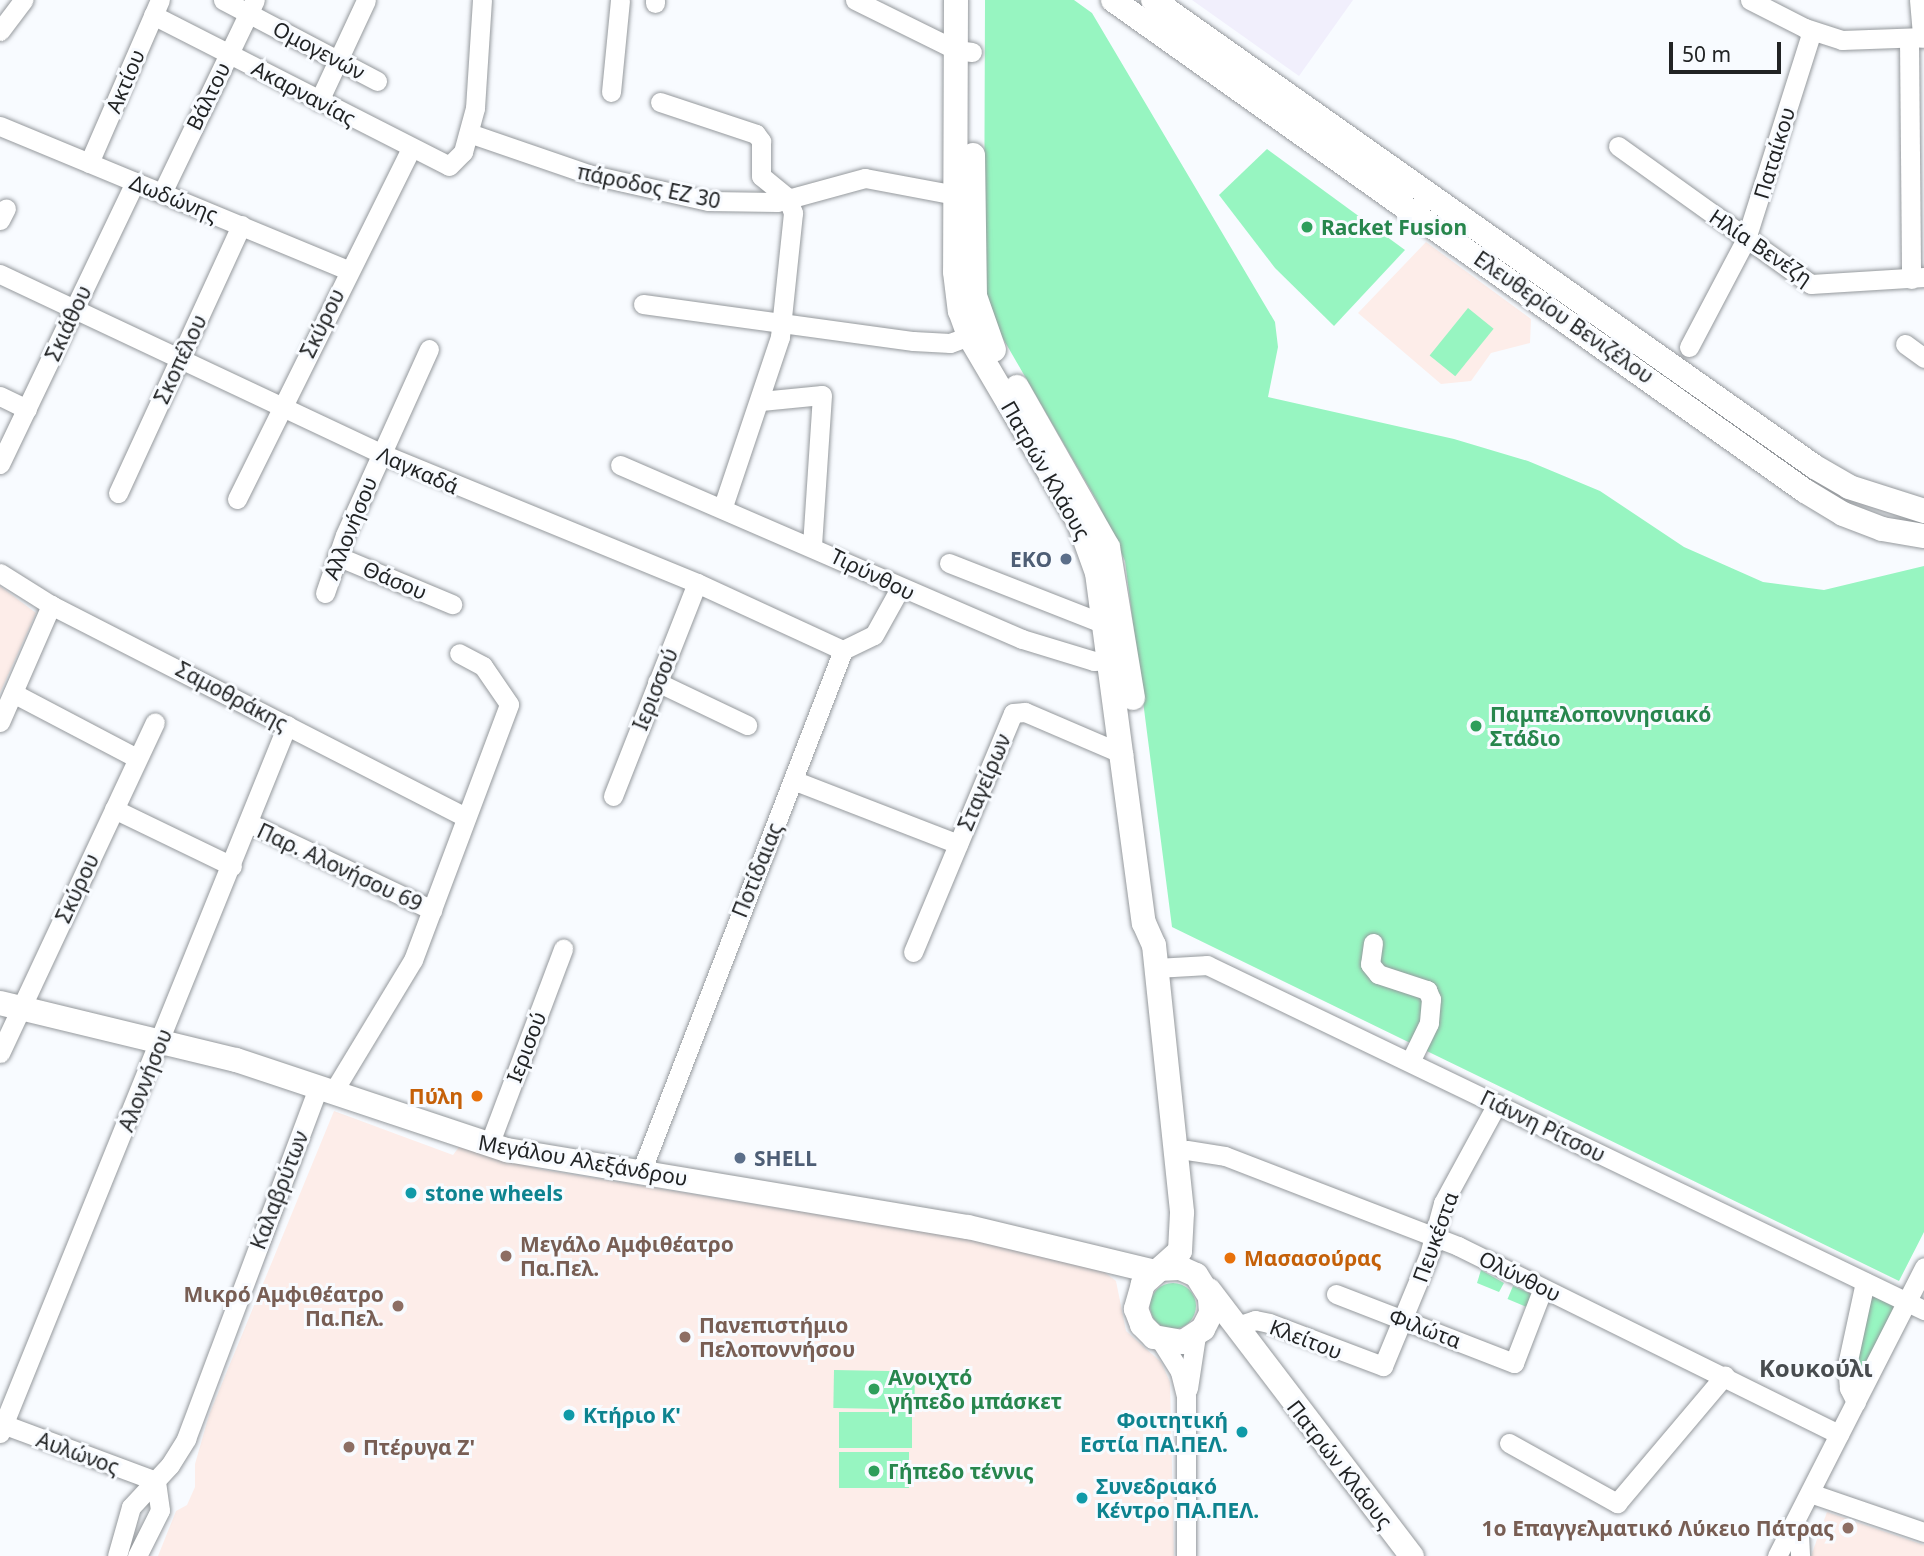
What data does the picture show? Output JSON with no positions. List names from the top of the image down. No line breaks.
{"streets":{"main road":["Ελευθερίου Βενιζέλου","Πατρών Κλάους","Μεγάλου Αλεξάνδρου"],"street":["Ομογενών","Ακτίου","Ακαρνανίας","Βάλτου","Παταίκου","πάροδος ΕΖ 30","Δωδώνης","Ηλία Βενέζη","Σκιάθου","Σκύρου","Σκοπέλου","Λαγκαδά","Αλλονήσου","Τιρύνθου","Θάσου","Ιερισσού","Σαμοθράκης","Σταγείρων","Παρ. Αλονήσου 69","Ποτίδαιας","Ιερισού","Αλοννήσου","Γιάννη Ρίτσου","Καλαβρύτων","Πευκέστα","Ολύνθου","Φιλώτα","Κλείτου","Αυλώνος"]},"crossings":[["Ομογενών","Βάλτου"],["Ακτίου","Ακαρνανίας"],["Ακτίου","Δωδώνης"],["Ακαρνανίας","Βάλτου"],["Ακαρνανίας","πάροδος ΕΖ 30"],["Ακαρνανίας","Σκύρου"],["Βάλτου","Δωδώνης"],["Παταίκου","Ηλία Βενέζη"],["πάροδος ΕΖ 30","Πατρών Κλάους"],["Δωδώνης","Σκιάθου"],["Δωδώνης","Σκύρου"],["Δωδώνης","Σκοπέλου"],["Σκιάθου","Λαγκαδά"],["Σκύρου","Λαγκαδά"],["Σκύρου","Μεγάλου Αλεξάνδρου"],["Σκοπέλου","Λαγκαδά"],["Λαγκαδά","Αλλονήσου"],["Λαγκαδά","Ιερισσού"],["Λαγκαδά","Ποτίδαιας"],["Πατρών Κλάους","Τιρύνθου"],["Πατρών Κλάους","Σταγείρων"],["Πατρών Κλάους","Γιάννη Ρίτσου"],["Πατρών Κλάους","Ολύνθου"],["Αλλονήσου","Θάσου"],["Σαμοθράκης","Αλοννήσου"],["Σαμοθράκης","Καλαβρύτων"],["Σταγείρων","Ποτίδαιας"],["Παρ. Αλονήσου 69","Αλοννήσου"],["Παρ. Αλονήσου 69","Καλαβρύτων"],["Ποτίδαιας","Μεγάλου Αλεξάνδρου"],["Ιερισού","Μεγάλου Αλεξάνδρου"],["Αλοννήσου","Μεγάλου Αλεξάνδρου"],["Αλοννήσου","Αυλώνος"],["Γιάννη Ρίτσου","Πευκέστα"],["Μεγάλου Αλεξάνδρου","Καλαβρύτων"],["Καλαβρύτων","Αυλώνος"],["Πευκέστα","Ολύνθου"],["Πευκέστα","Φιλώτα"],["Πευκέστα","Κλείτου"],["Ολύνθου","Φιλώτα"]],"districts":["Κουκούλι"],"places":["Racket Fusion","EKO","Παμπελοποννησιακό Στάδιο","Πύλη","SHELL","stone wheels","Μεγάλο Αμφιθέατρο Πα.Πελ.","Μασασούρας","Μικρό Αμφιθέατρο Πα.Πελ.","Πανεπιστήμιο Πελοποννήσου","Ανοιχτό γήπεδο μπάσκετ","Κτήριο Κ'","Φοιτητική Εστία ΠΑ.ΠΕΛ.","Πτέρυγα Ζ'","Γήπεδο τέννις","Συνεδριακό Κέντρο ΠΑ.ΠΕΛ.","1o Επαγγελματικό Λύκειο Πάτρας"],"scale_bar":"50 m"}
